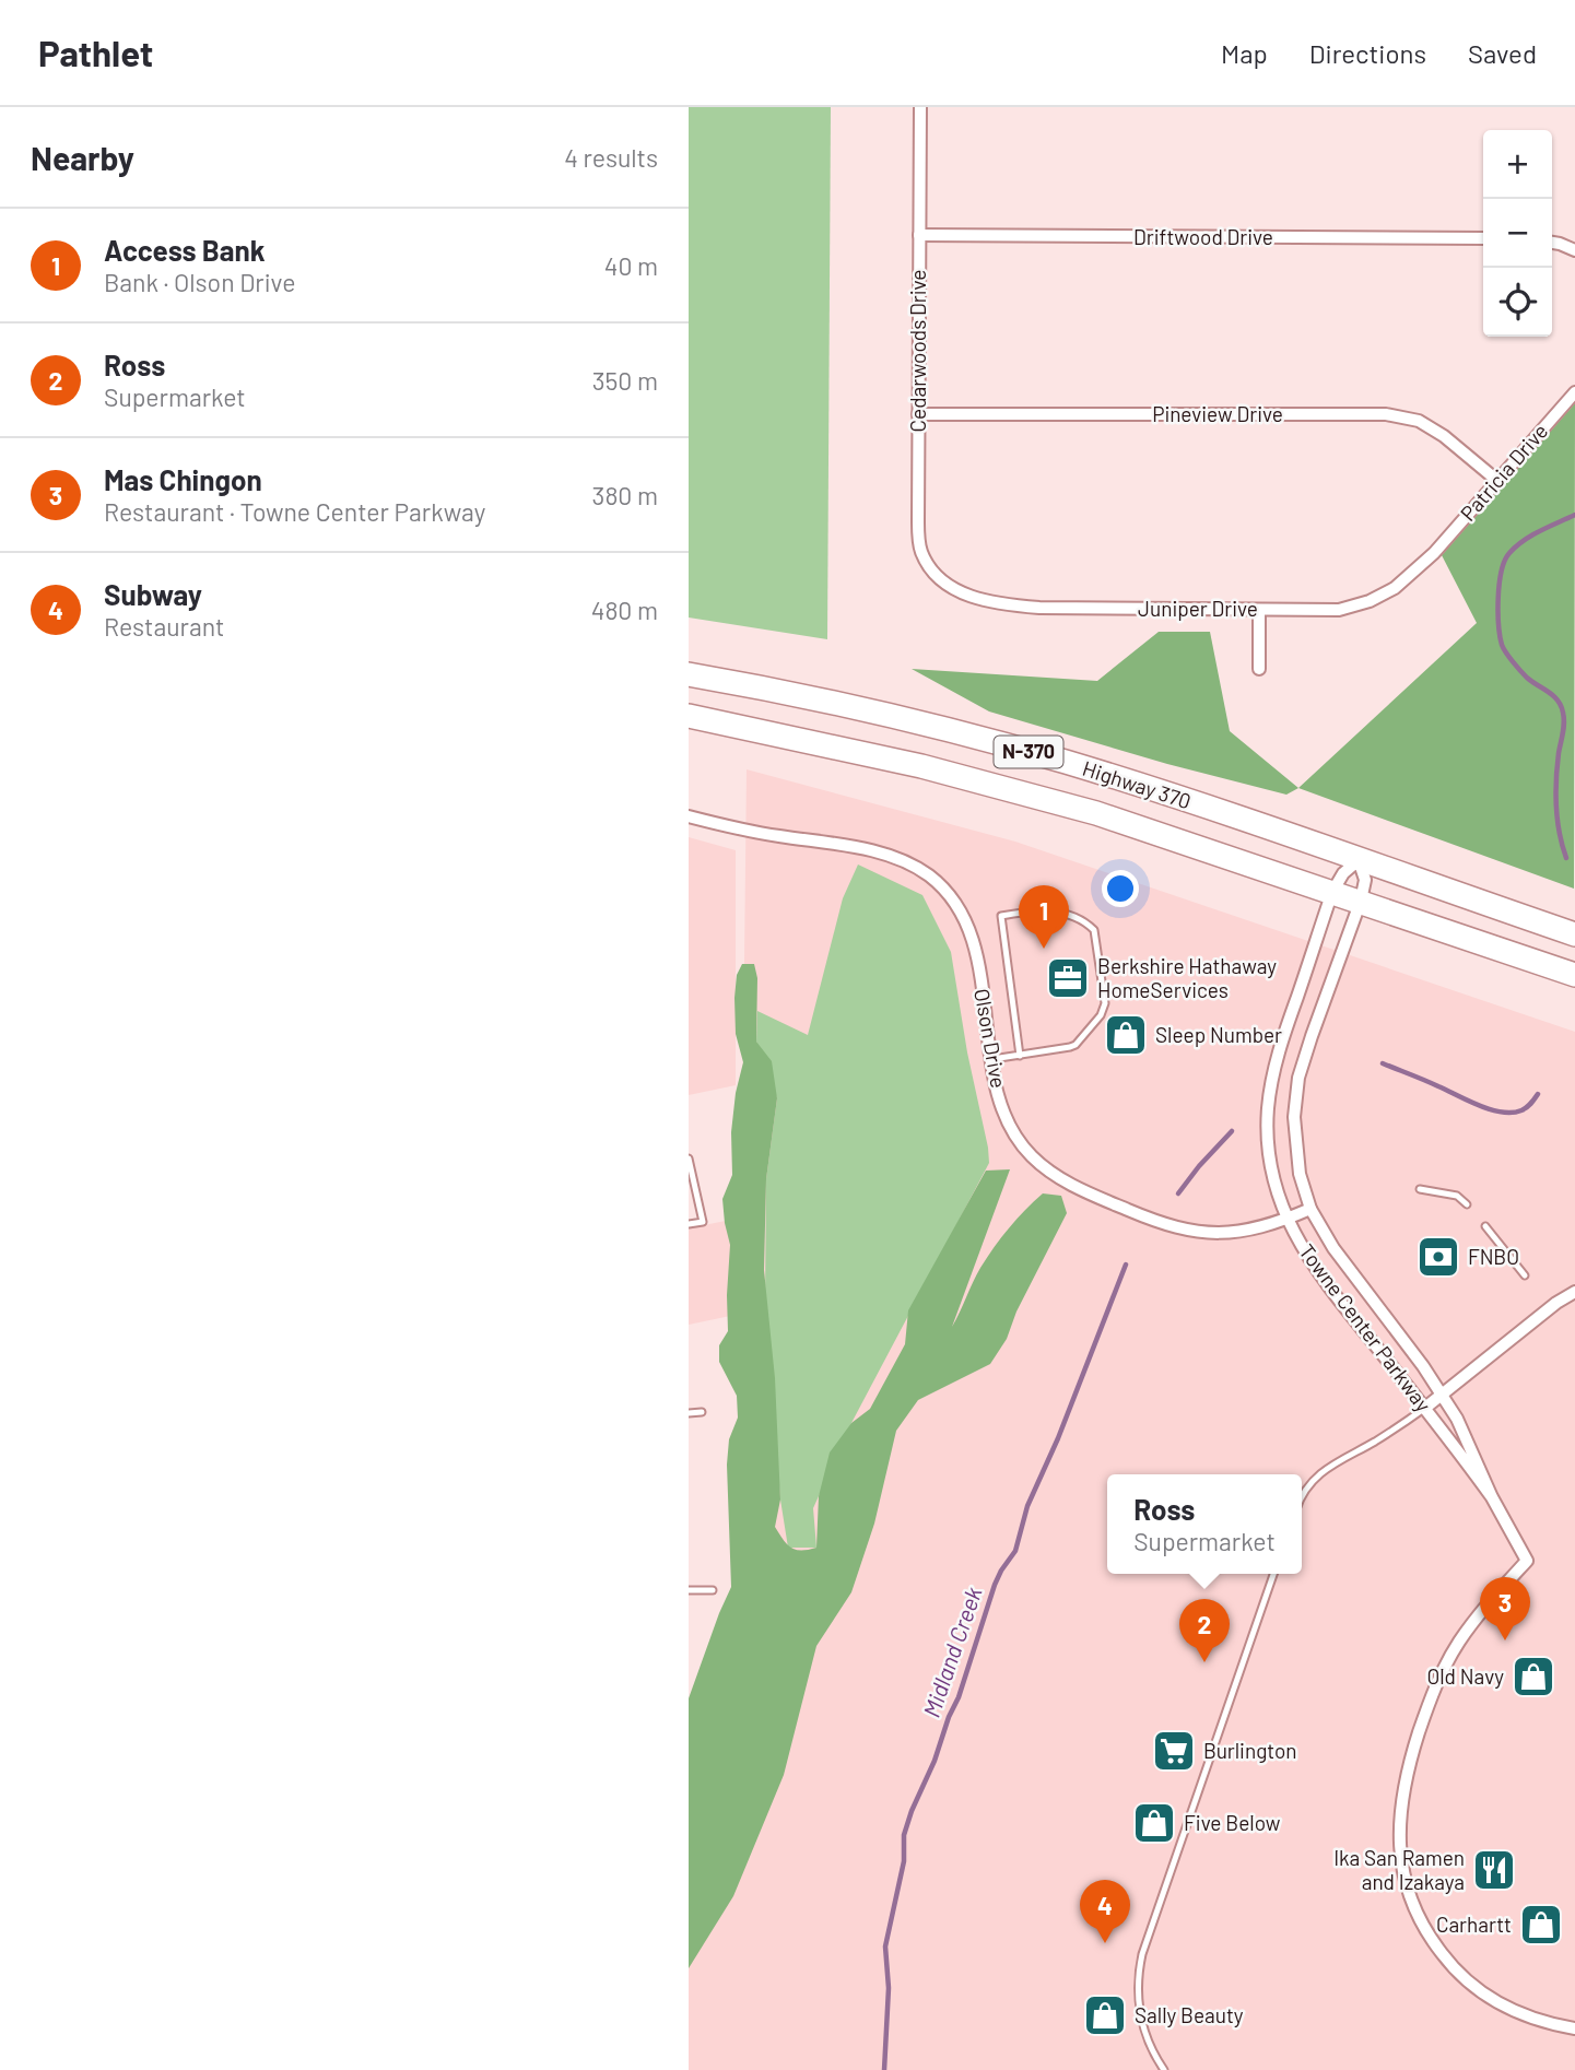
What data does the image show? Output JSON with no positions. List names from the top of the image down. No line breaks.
{"streets":{"highway":["N-370","Highway 370"],"street":["Driftwood Drive","Cedarwoods Drive","Pineview Drive","Patricia Drive","Juniper Drive","Olson Drive","Towne Center Parkway"]},"crossings":[["Driftwood Drive","Cedarwoods Drive"],["Cedarwoods Drive","Pineview Drive"],["Cedarwoods Drive","Juniper Drive"],["Pineview Drive","Patricia Drive"],["Patricia Drive","Juniper Drive"],["Highway 370","Towne Center Parkway"],["Olson Drive","Towne Center Parkway"]],"water":["Midland Creek"],"places":{"office":["Berkshire Hathaway HomeServices"],"shop":["Sleep Number","Old Navy","Five Below","Carhartt","Sally Beauty"],"bank":["FNBO"],"supermarket":["Burlington"],"restaurant":["Ika San Ramen and Izakaya"]},"page":{"header":"Pathlet","nav":["Map","Directions","Saved"],"heading":["Nearby","4 results"],"map_buttons":["+","−"],"list":[{"mark":"1","name":"Access Bank","note":"Bank · Olson Drive","value":"40 m"},{"mark":"2","name":"Ross","note":"Supermarket","value":"350 m"},{"mark":"3","name":"Mas Chingon","note":"Restaurant · Towne Center Parkway","value":"380 m"},{"mark":"4","name":"Subway","note":"Restaurant","value":"480 m"}],"pins":["1","3","2","4"],"popup":["Ross","Supermarket"]}}
